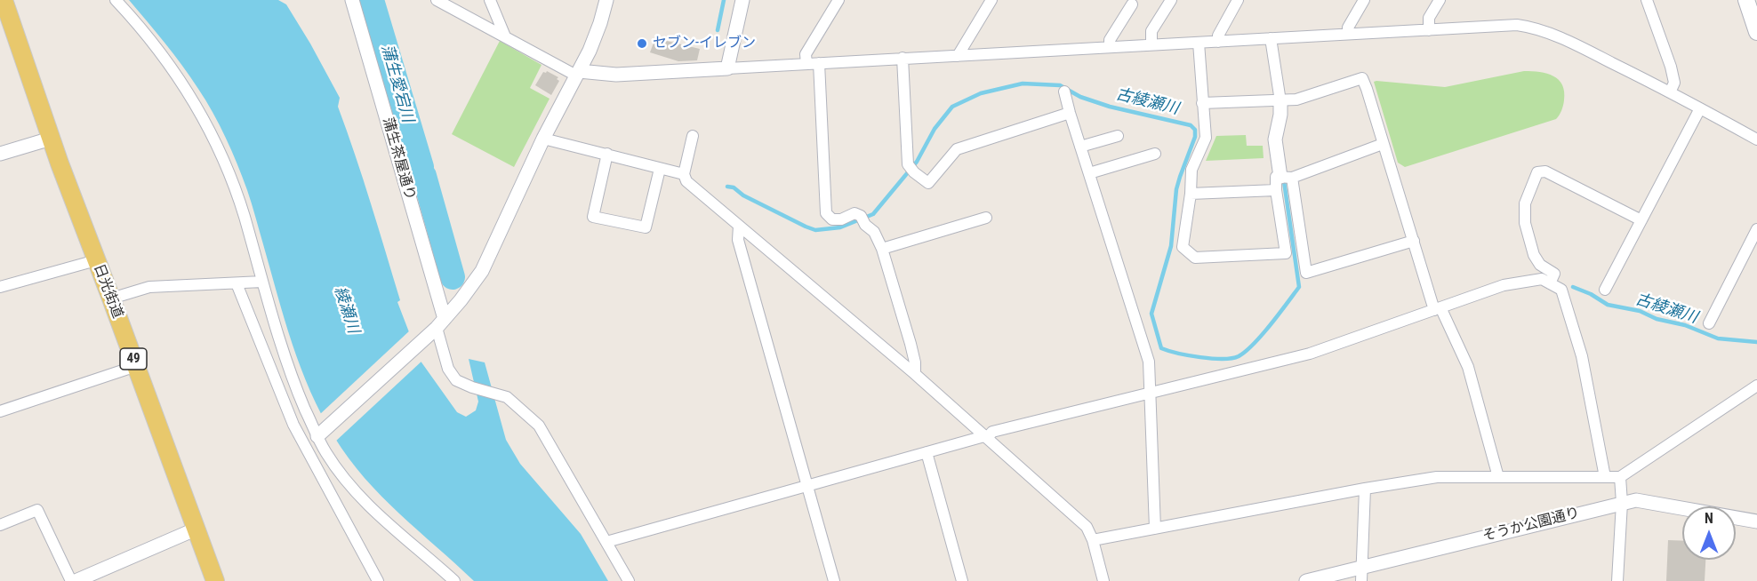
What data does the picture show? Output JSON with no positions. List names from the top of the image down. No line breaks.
{"streets":{"main road":["日光街道","49"],"street":["蒲生茶屋通り","そうか公園通り"]},"water":["蒲生愛宕川","古綾瀬川","綾瀬川"],"places":["セブン-イレブン"],"north":"top"}
